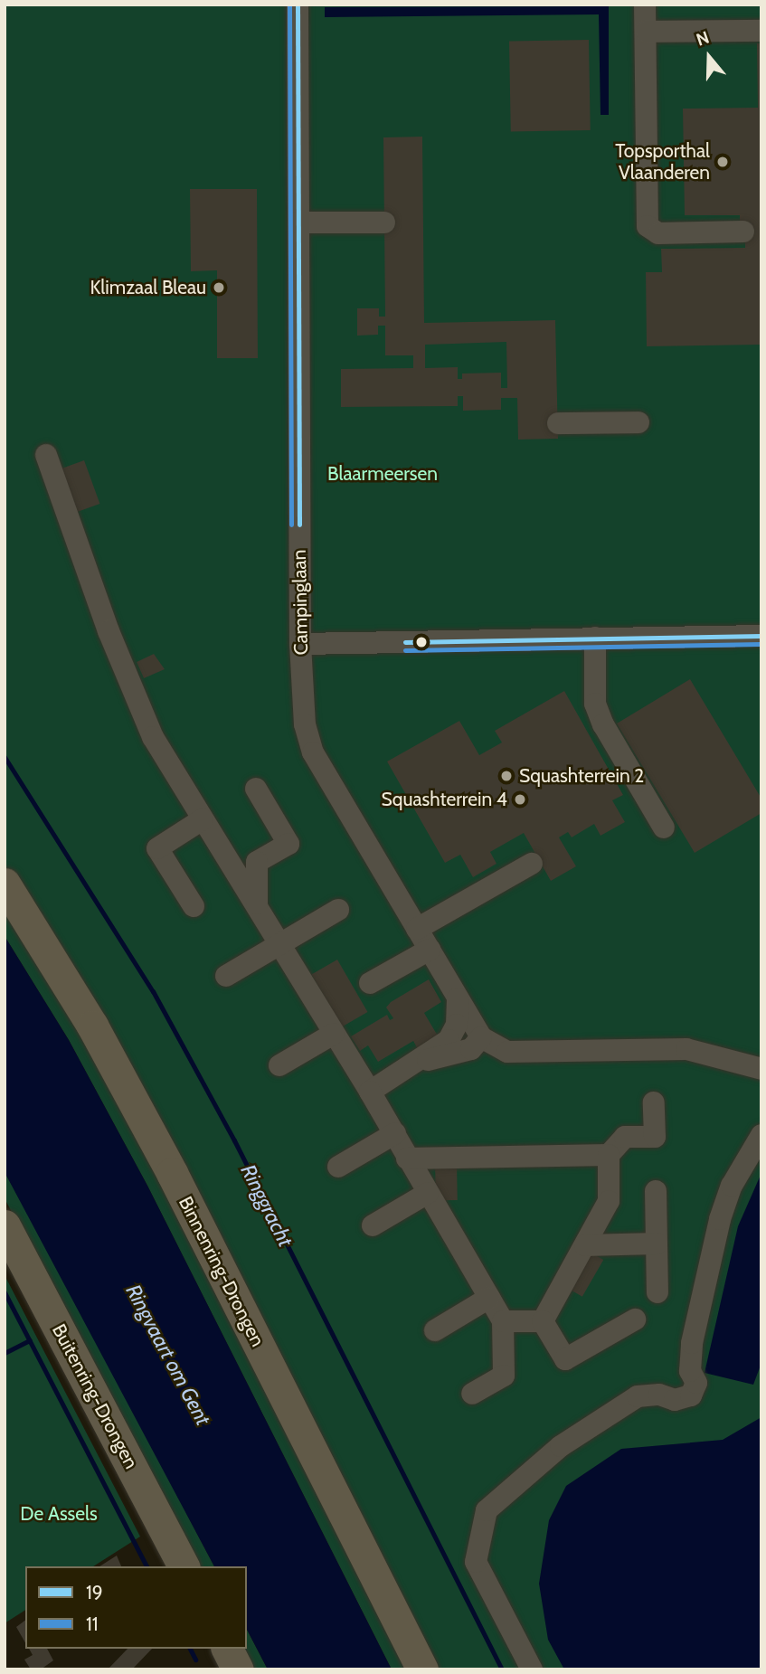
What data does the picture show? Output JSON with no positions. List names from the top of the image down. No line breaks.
{"streets":{"highway":["Binnenring-Drongen","Buitenring-Drongen"],"street":["Campinglaan"]},"water":["Ringgracht","Ringvaart om Gent"],"parks":["Blaarmeersen","De Assels"],"places":["Topsporthal Vlaanderen","Klimzaal Bleau","Squashterrein 2","Squashterrein 4"],"lines":["transit line 19","transit line 11"],"legend":["19","11"],"north":"top"}
